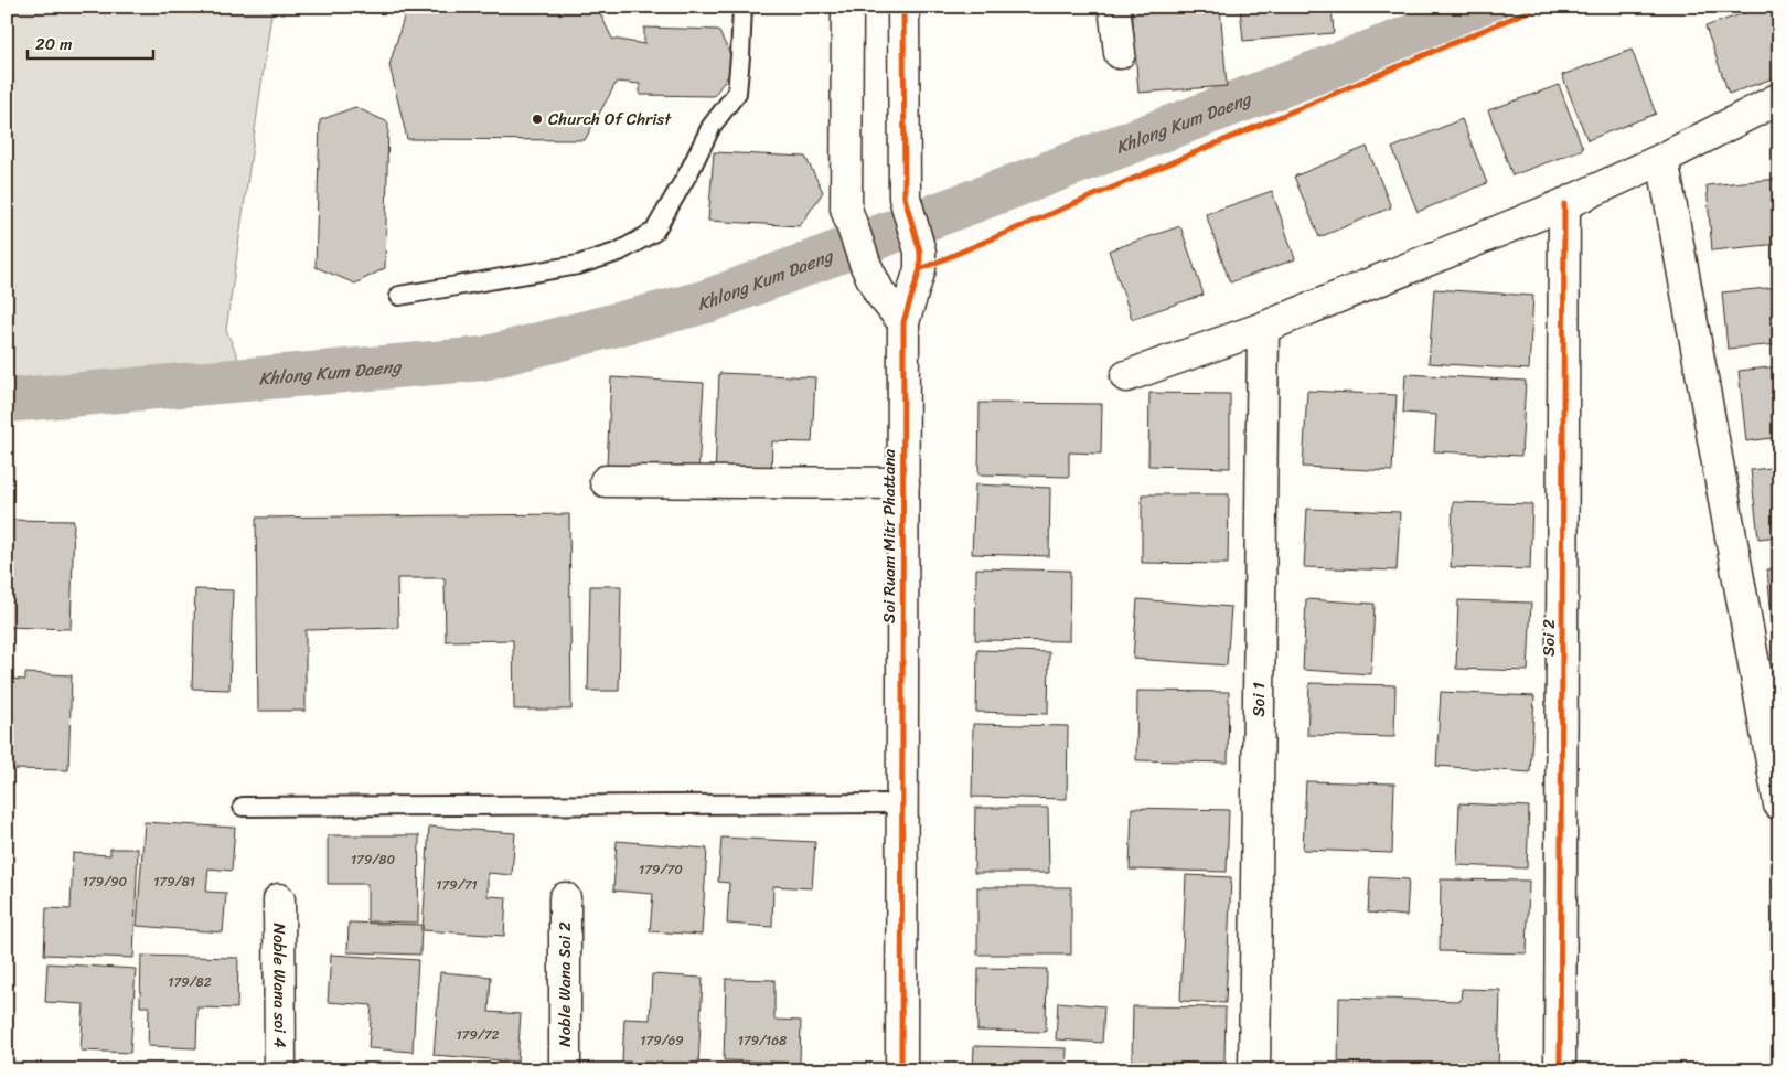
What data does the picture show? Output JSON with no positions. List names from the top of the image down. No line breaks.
{"streets":{"street":["Soi Ruam Mitr Phattana","Soi 2","Soi 1","Noble Wana soi 4","Noble Wana Soi 2"]},"water":["Khlong Kum Daeng"],"places":["Church Of Christ"],"house_numbers":["179/80","179/70","179/90","179/81","179/71","179/82","179/72","179/69","179/168"],"scale_bar":"20 m"}
